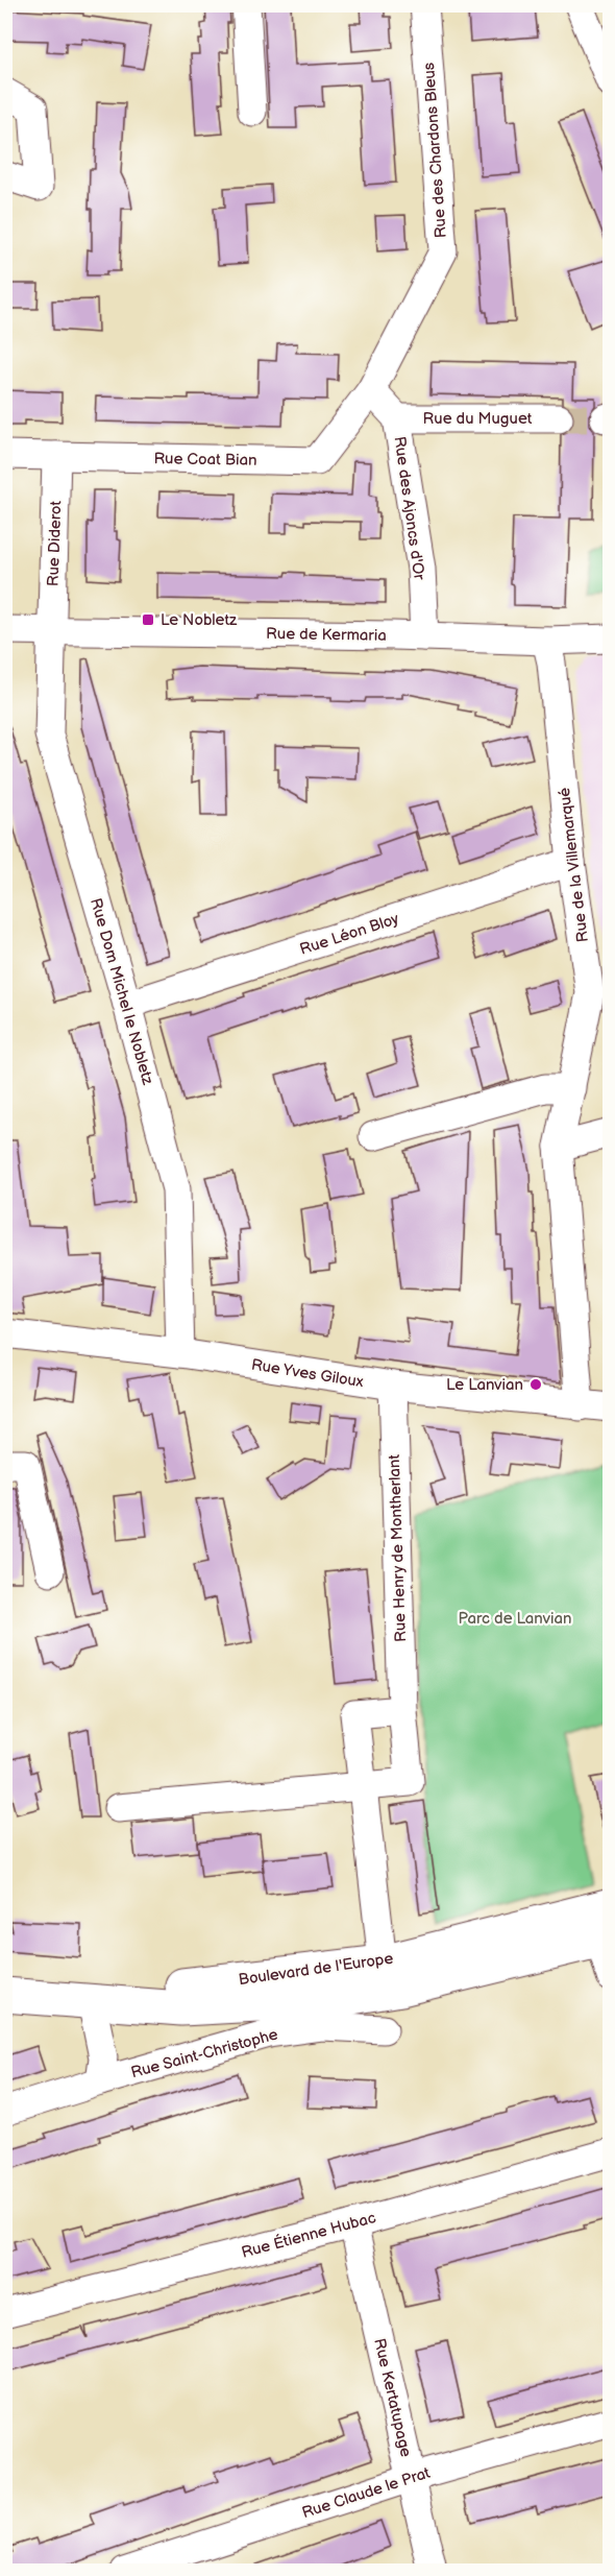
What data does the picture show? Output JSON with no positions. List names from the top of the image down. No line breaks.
{"streets":{"main road":["Boulevard de l'Europe"],"street":["Rue des Chardons Bleus","Rue du Muguet","Rue Coat Bian","Rue des Ajoncs d'Or","Rue Diderot","Rue de Kermaria","Rue de la Villemarqué","Rue Léon Bloy","Rue Dom Michel le Nobletz","Rue Yves Giloux","Rue Henry de Montherlant","Rue Saint-Christophe","Rue Étienne Hubac","Rue Kertatupage","Rue Claude le Prat"]},"crossings":[["Rue des Chardons Bleus","Rue Coat Bian"],["Rue des Chardons Bleus","Rue des Ajoncs d'Or"],["Rue du Muguet","Rue des Ajoncs d'Or"],["Rue Coat Bian","Rue des Ajoncs d'Or"],["Rue Coat Bian","Rue Diderot"],["Rue des Ajoncs d'Or","Rue de Kermaria"],["Rue Diderot","Rue de Kermaria"],["Rue Diderot","Rue Dom Michel le Nobletz"],["Rue de Kermaria","Rue de la Villemarqué"],["Rue de Kermaria","Rue Dom Michel le Nobletz"],["Rue de la Villemarqué","Rue Léon Bloy"],["Rue de la Villemarqué","Rue Yves Giloux"],["Rue Léon Bloy","Rue Dom Michel le Nobletz"],["Rue Dom Michel le Nobletz","Rue Yves Giloux"],["Rue Yves Giloux","Rue Henry de Montherlant"],["Rue Étienne Hubac","Rue Kertatupage"],["Rue Kertatupage","Rue Claude le Prat"]],"parks":["Parc de Lanvian"],"places":{"transit":["Le Nobletz"],"other":["Le Lanvian"]}}
